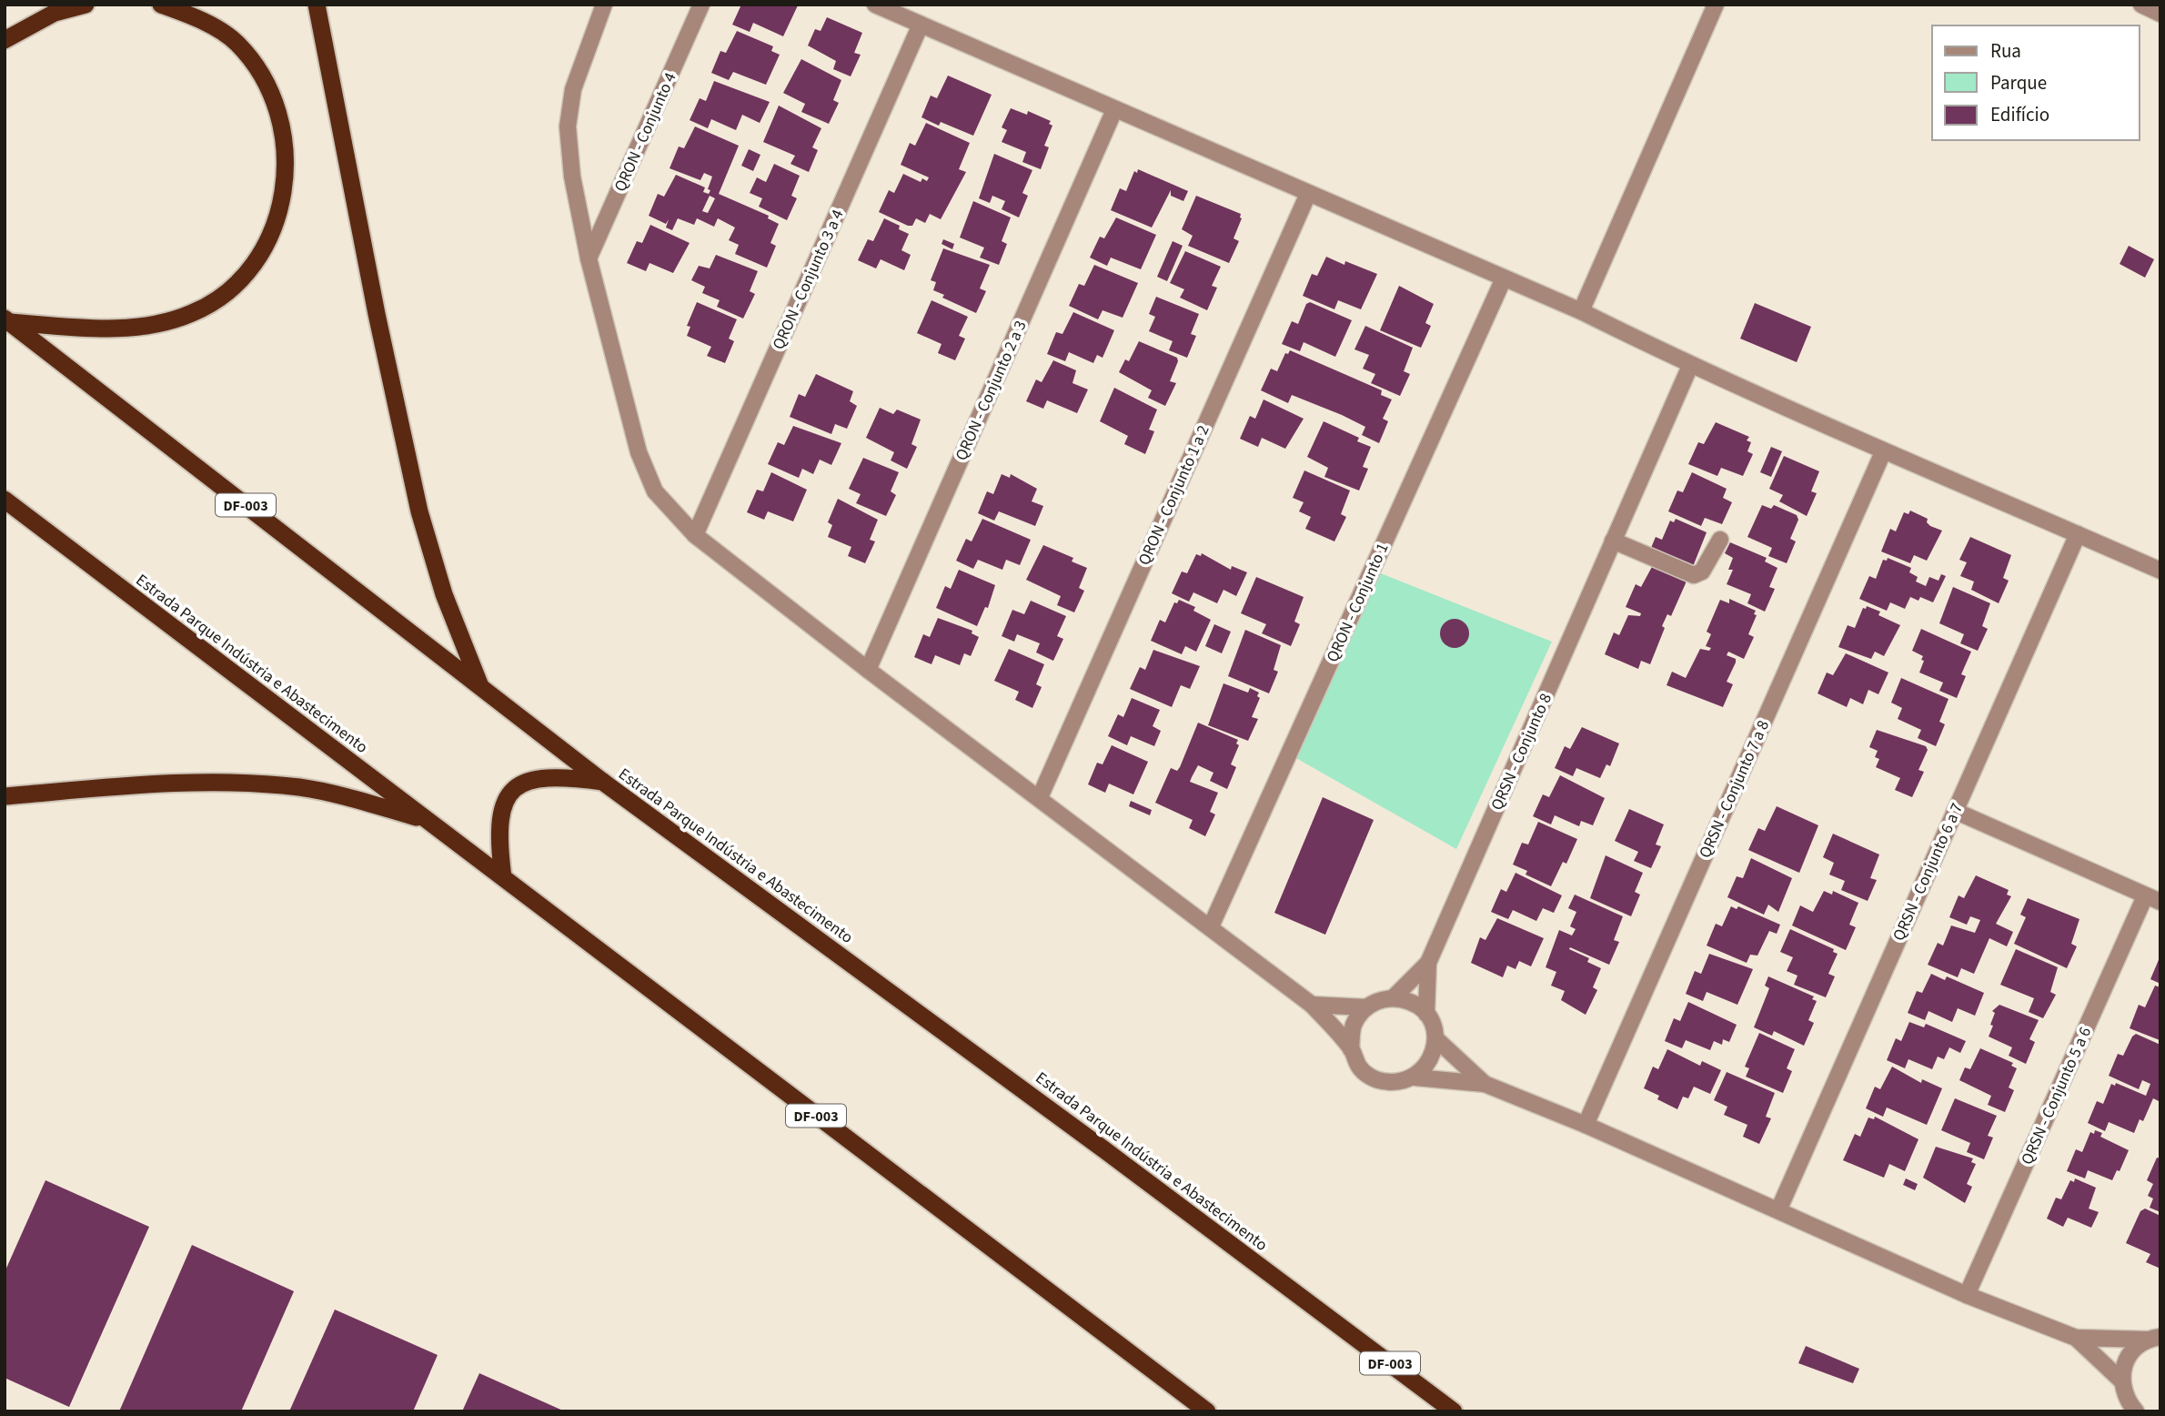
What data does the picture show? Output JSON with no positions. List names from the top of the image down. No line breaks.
{"streets":{"highway":["DF-003","Estrada Parque Indústria e Abastecimento"],"street":["QRON - Conjunto 4","QRON - Conjunto 3 a 4","QRON - Conjunto 2 a 3","QRON - Conjunto 1 a 2","QRON - Conjunto 1","QRSN - Conjunto 8","QRSN - Conjunto 7 a 8","QRSN - Conjunto 6 a 7","QRSN - Conjunto 5 a 6"]},"legend":["Rua","Parque","Edifício"]}
